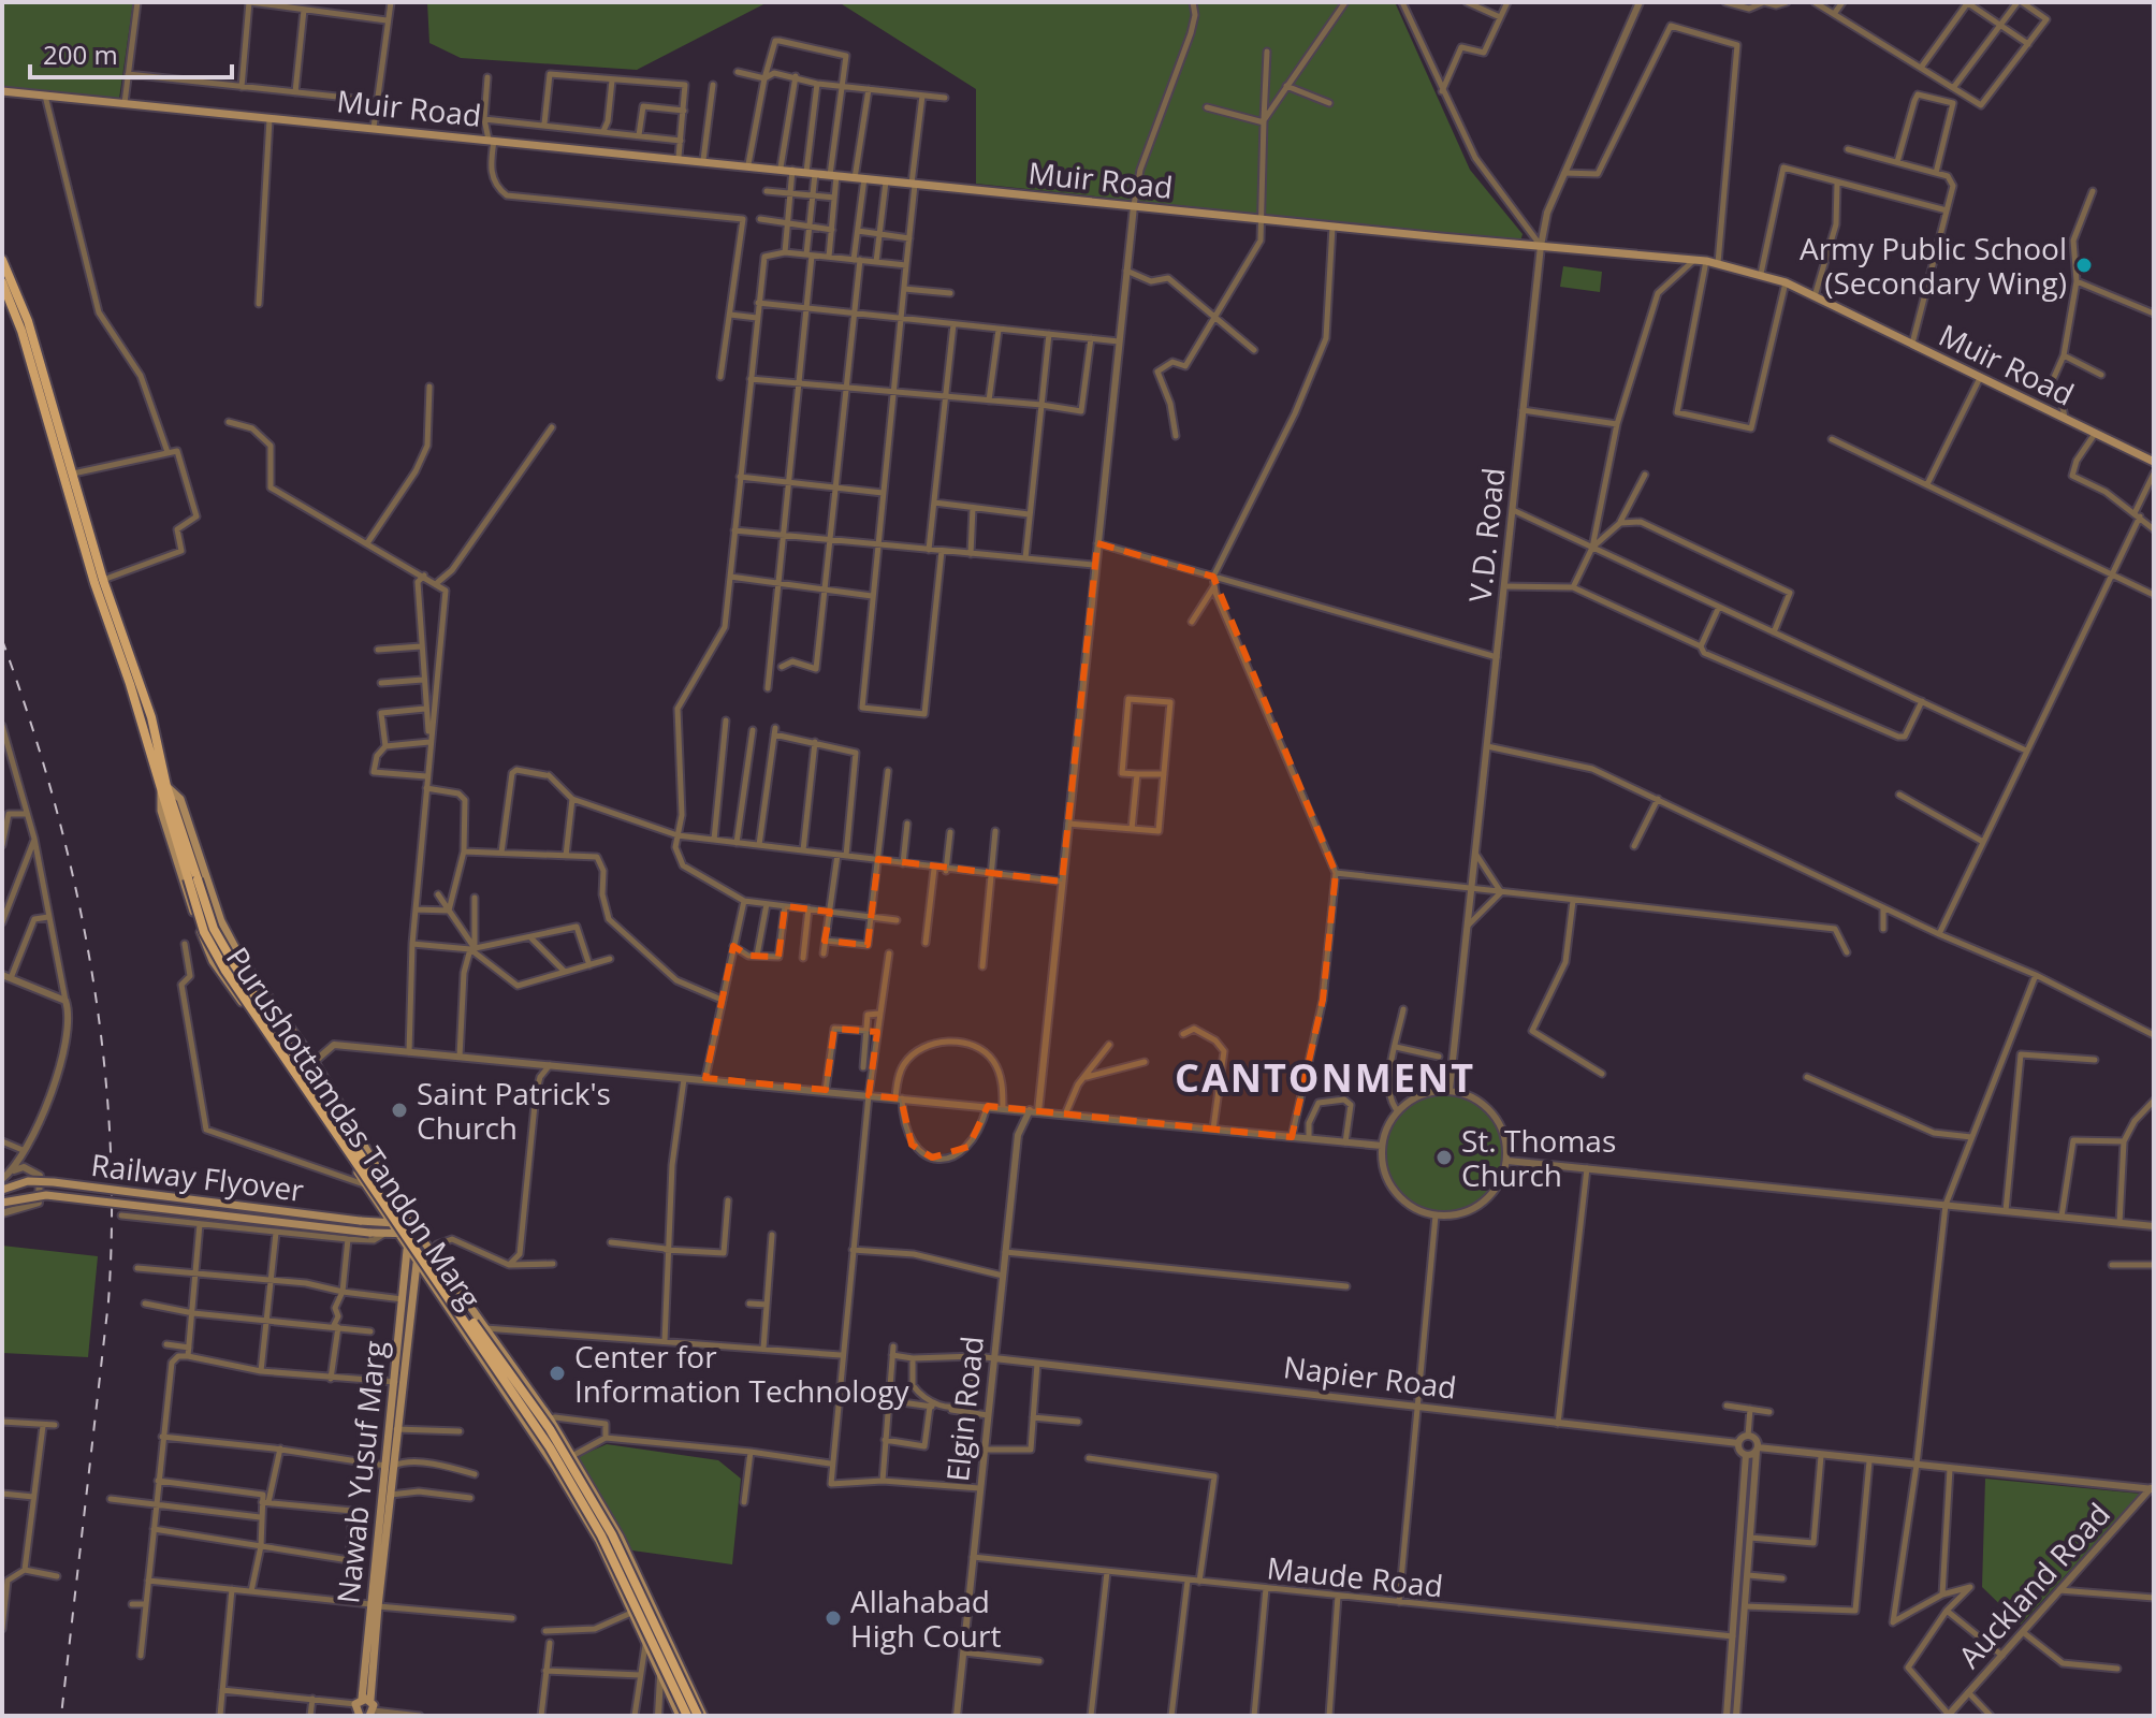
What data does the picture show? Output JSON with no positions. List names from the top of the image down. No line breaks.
{"streets":{"main road":["Muir Road","Purushottamdas Tandon Marg","Railway Flyover","Nawab Yusuf Marg"],"street":["V.D. Road","Napier Road","Elgin Road","Maude Road","Auckland Road"]},"crossings":[["Muir Road","V.D. Road"],["Muir Road","Elgin Road"],["Purushottamdas Tandon Marg","Railway Flyover"],["Purushottamdas Tandon Marg","Nawab Yusuf Marg"],["Napier Road","Elgin Road"],["Elgin Road","Maude Road"]],"districts":["CANTONMENT"],"places":["Army Public School (Secondary Wing)","Saint Patrick's Church","St. Thomas Church","Center for Information Technology","Allahabad High Court"],"scale_bar":"200 m"}
